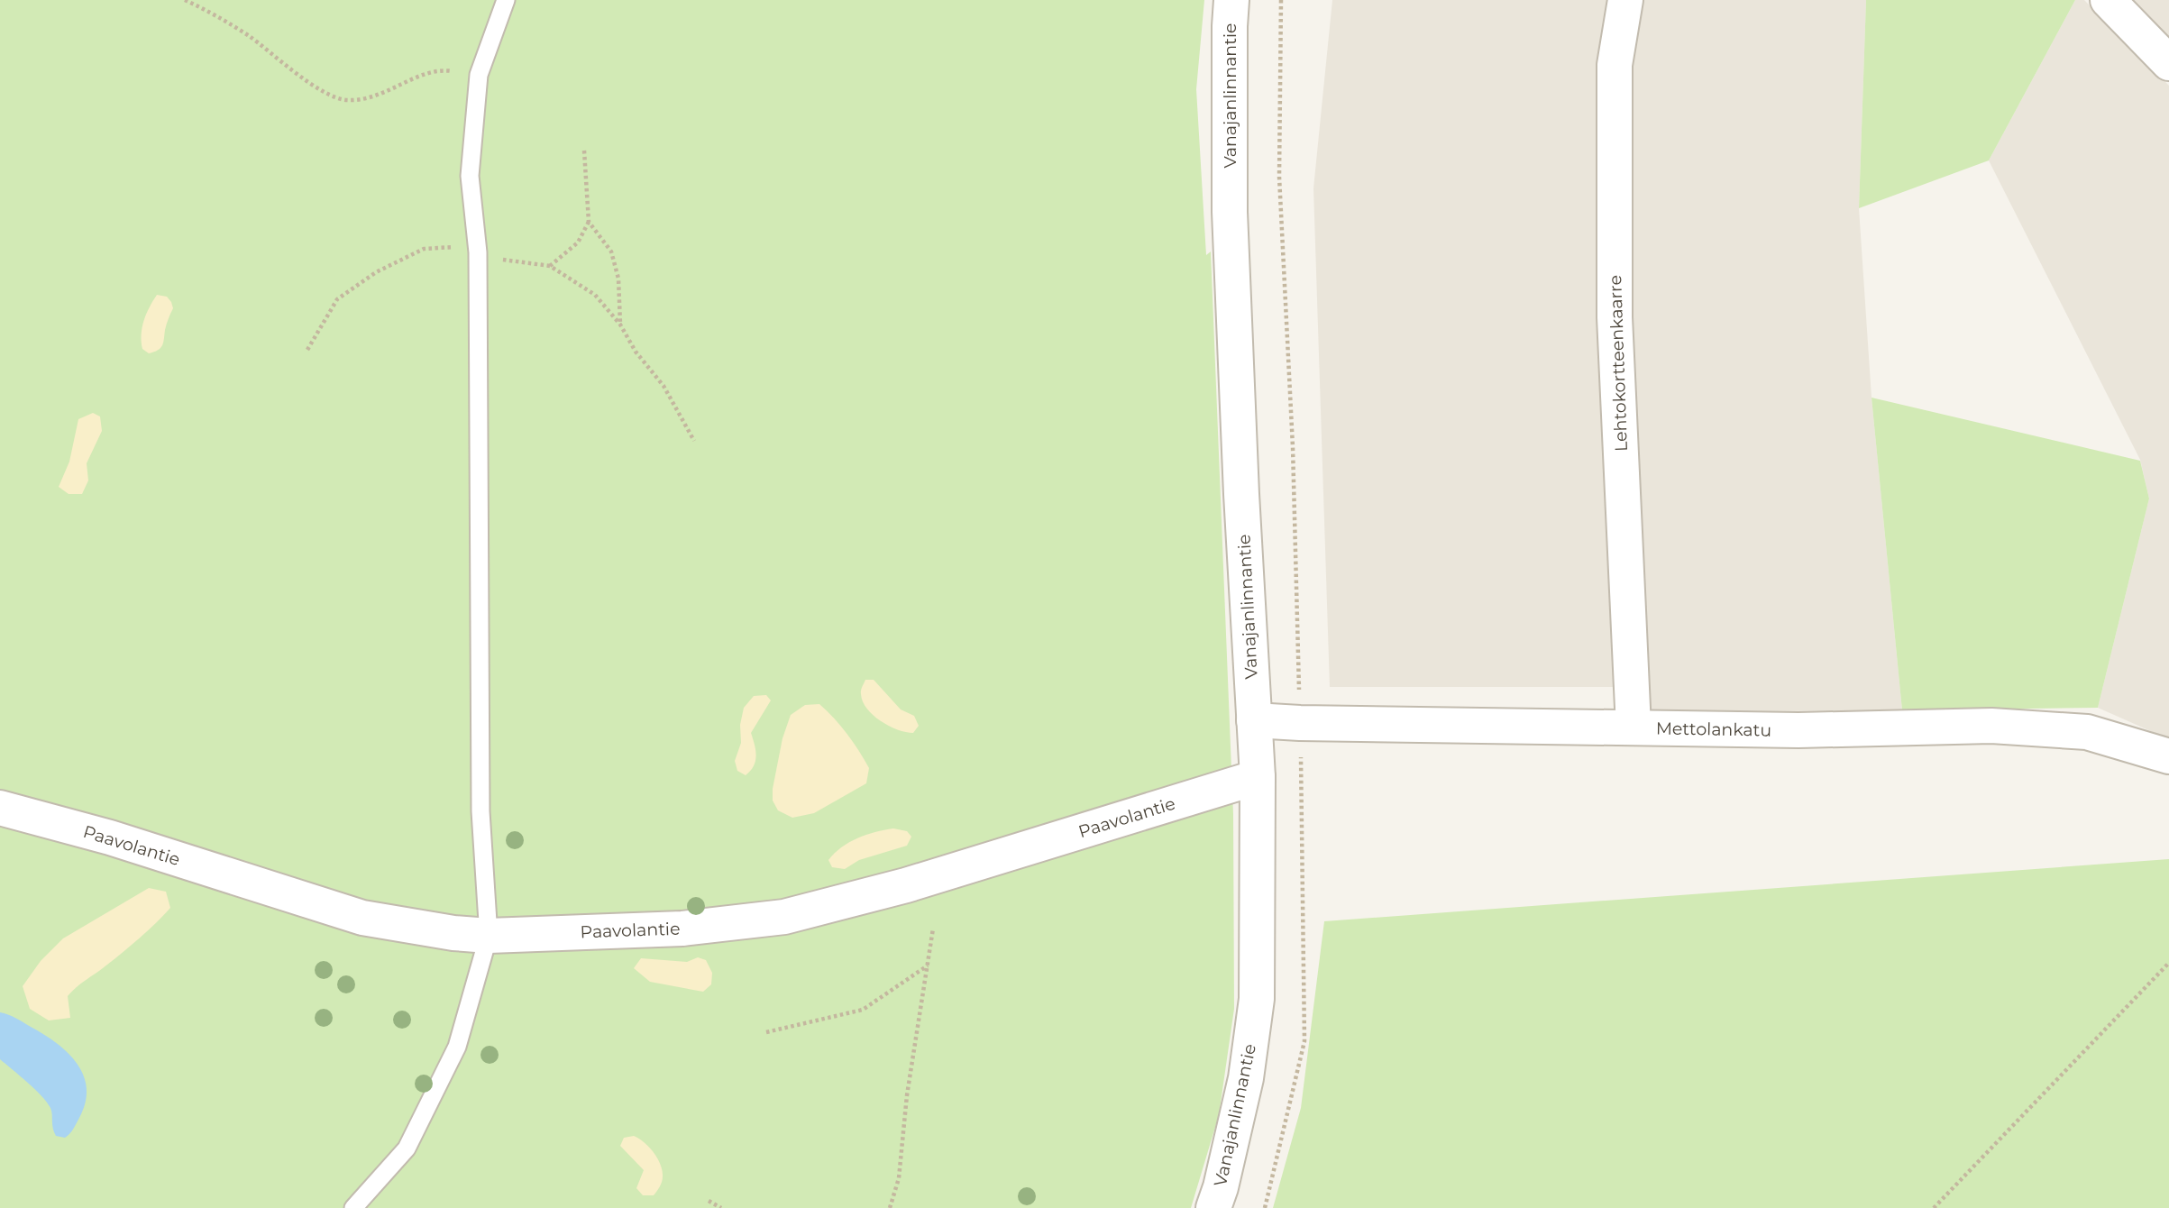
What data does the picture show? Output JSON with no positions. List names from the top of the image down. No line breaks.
{"streets":{"street":["Vanajanlinnantie","Lehtokortteenkaarre","Mettolankatu","Paavolantie"]},"crossings":[["Vanajanlinnantie","Mettolankatu"],["Vanajanlinnantie","Paavolantie"],["Lehtokortteenkaarre","Mettolankatu"]]}
